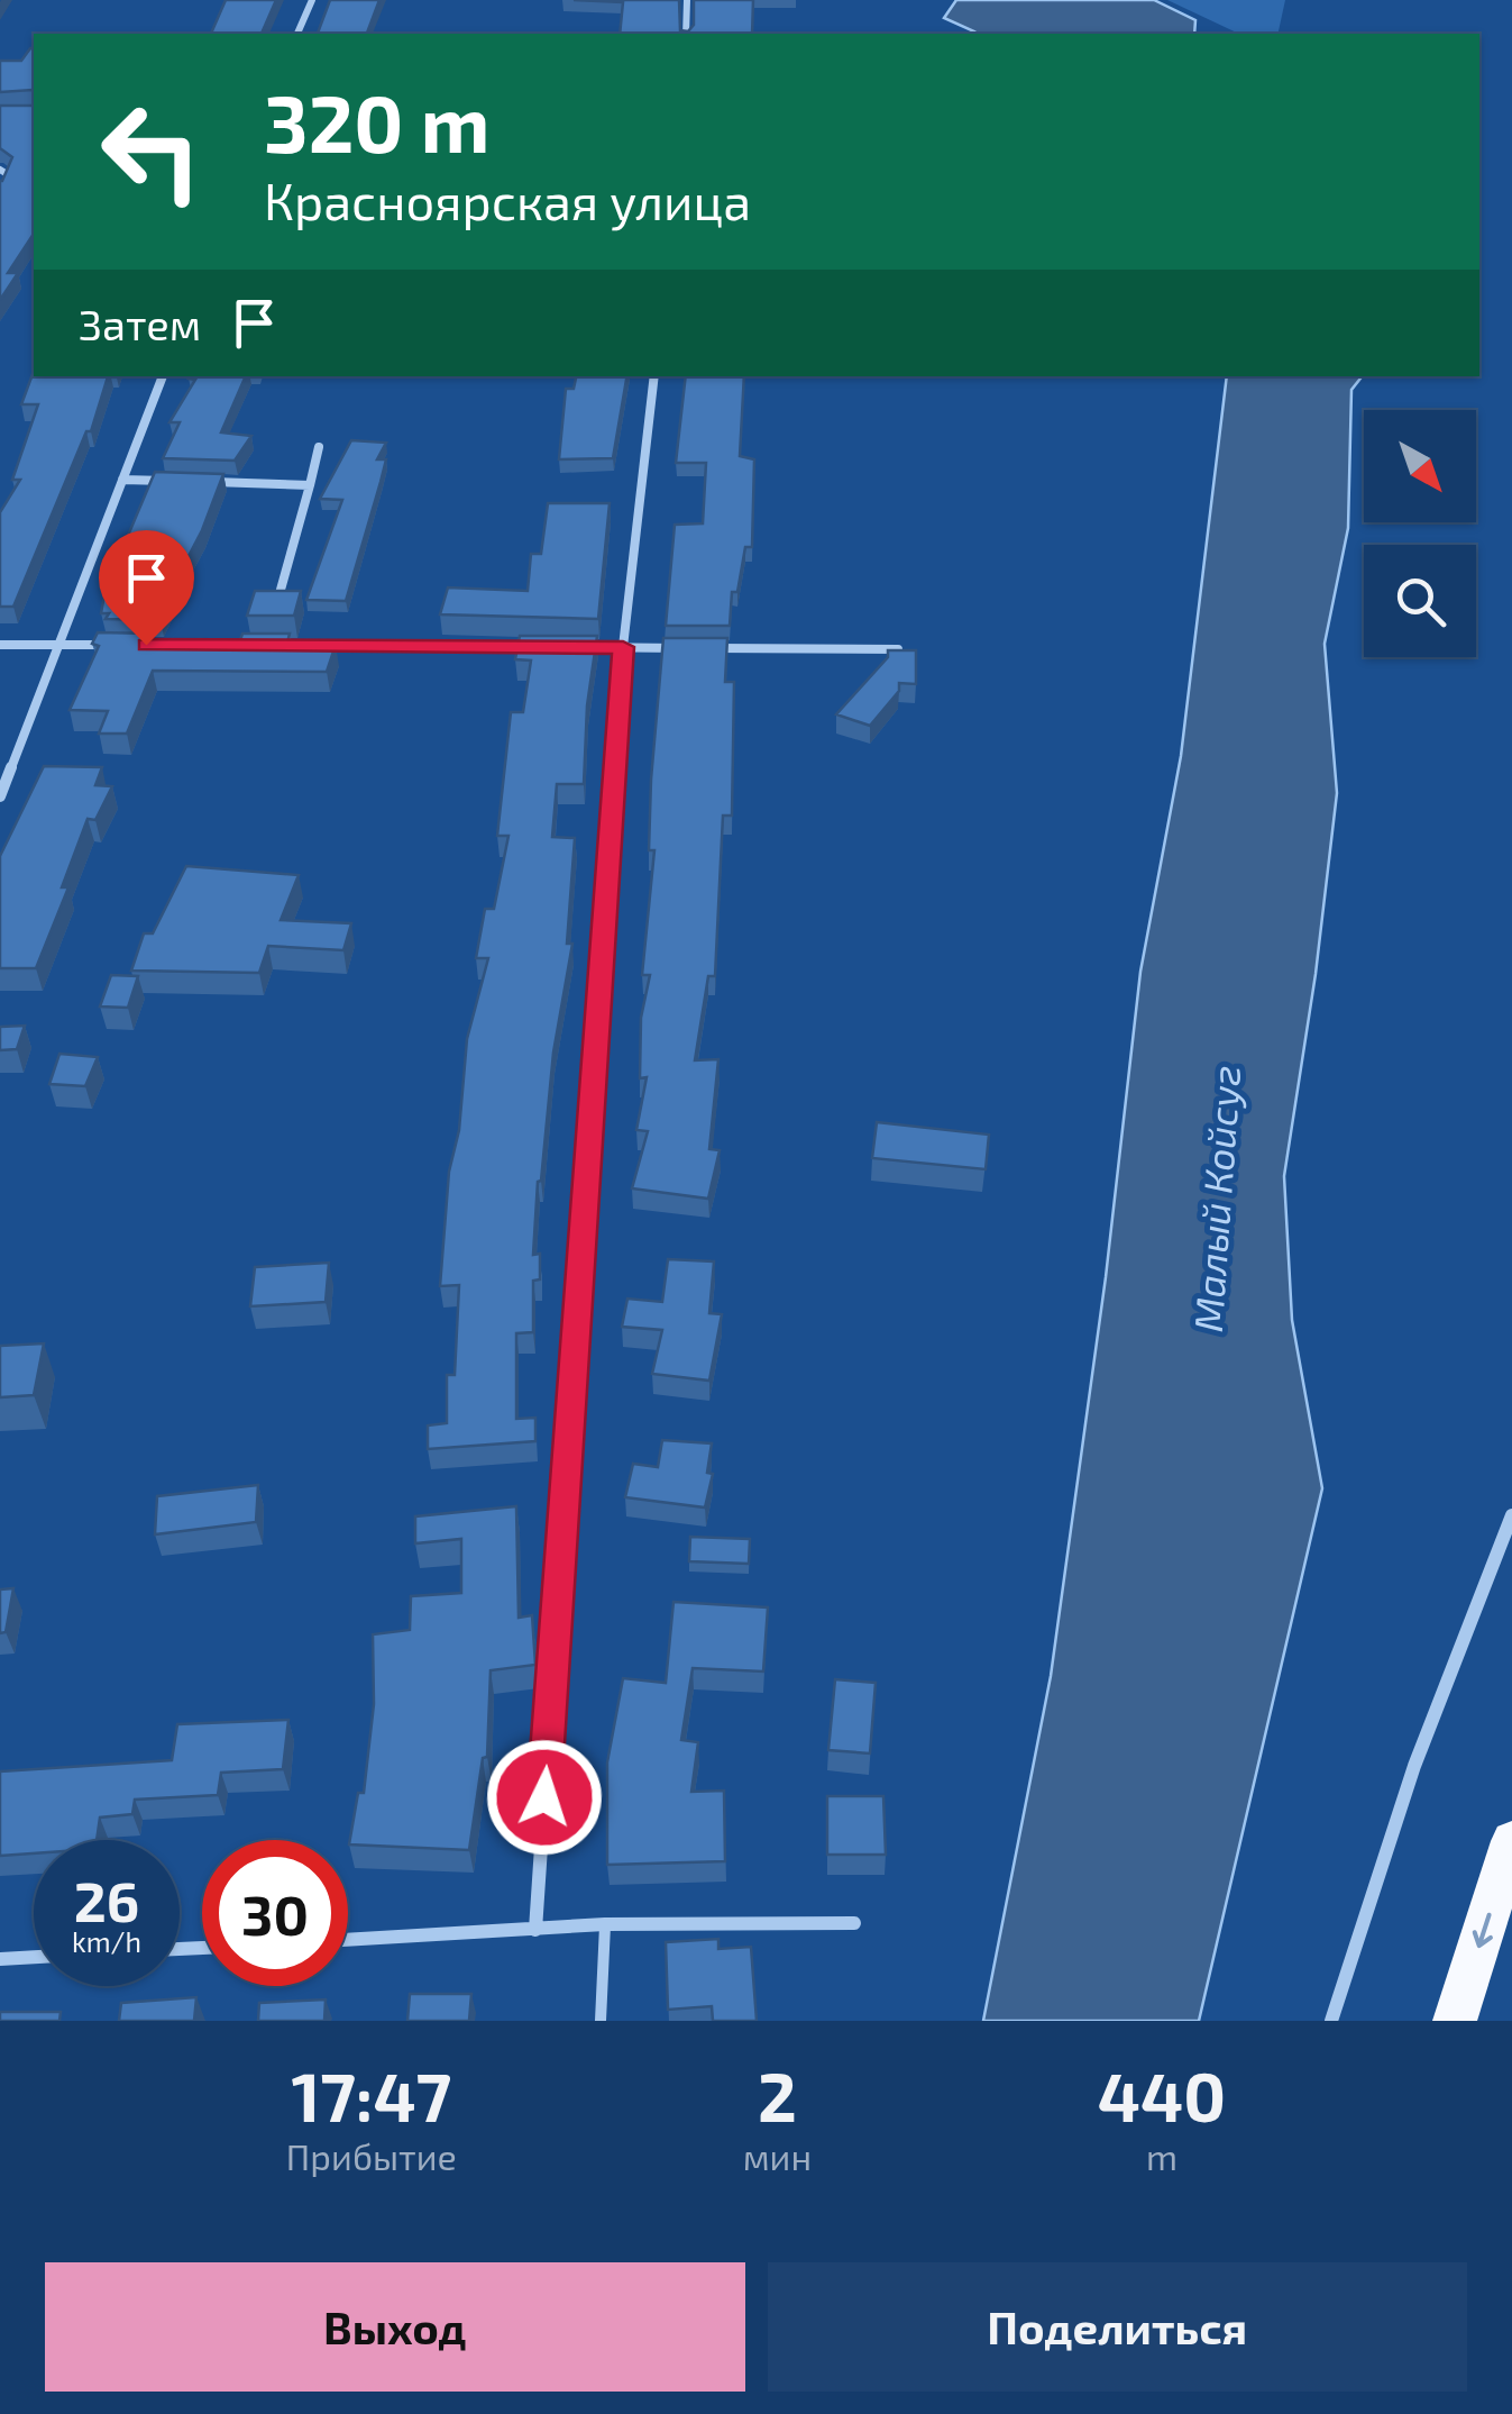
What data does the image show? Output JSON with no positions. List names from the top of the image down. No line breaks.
{"water":["Малый Койсуг"],"north":"bottom right","page":{"turn":["320 m","Красноярская улица"],"then":"Затем","speed":"26 km/h","limit":"30","eta":["17:47","Прибытие","2","мин","440","m"],"buttons":["Выход","Поделиться"]}}
